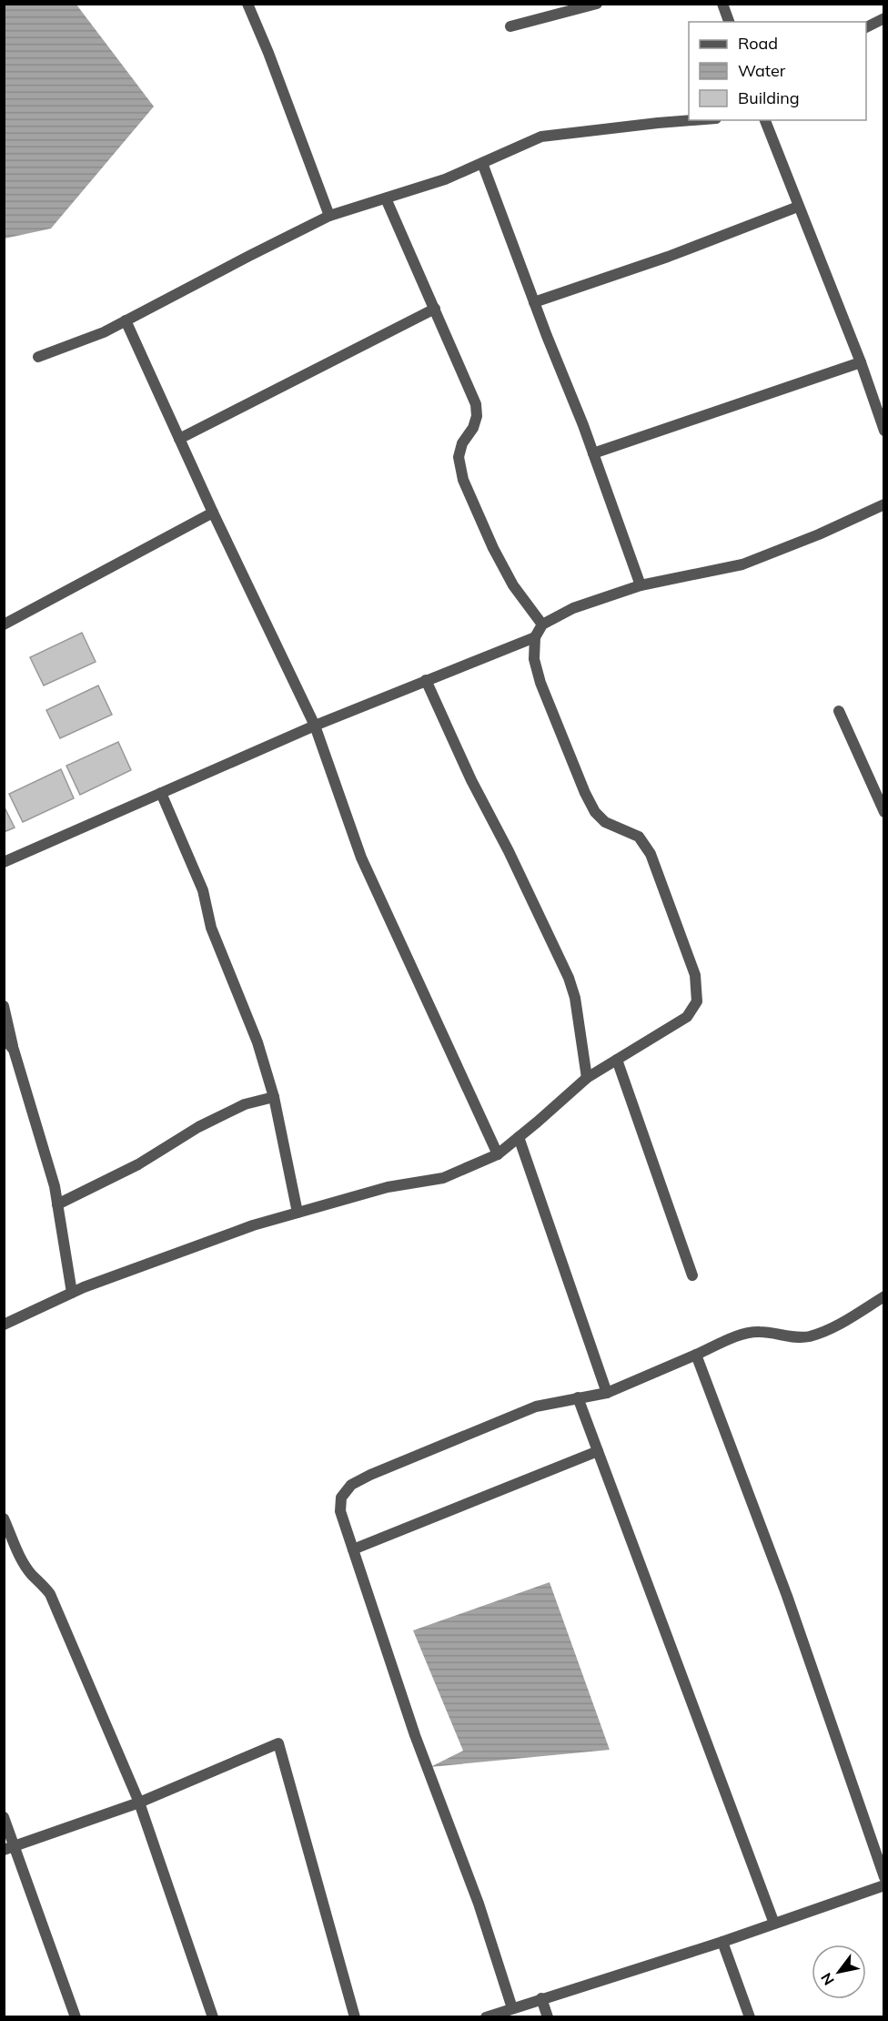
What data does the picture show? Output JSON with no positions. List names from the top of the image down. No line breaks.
{"legend":["Road","Water","Building"],"north":"bottom left"}
